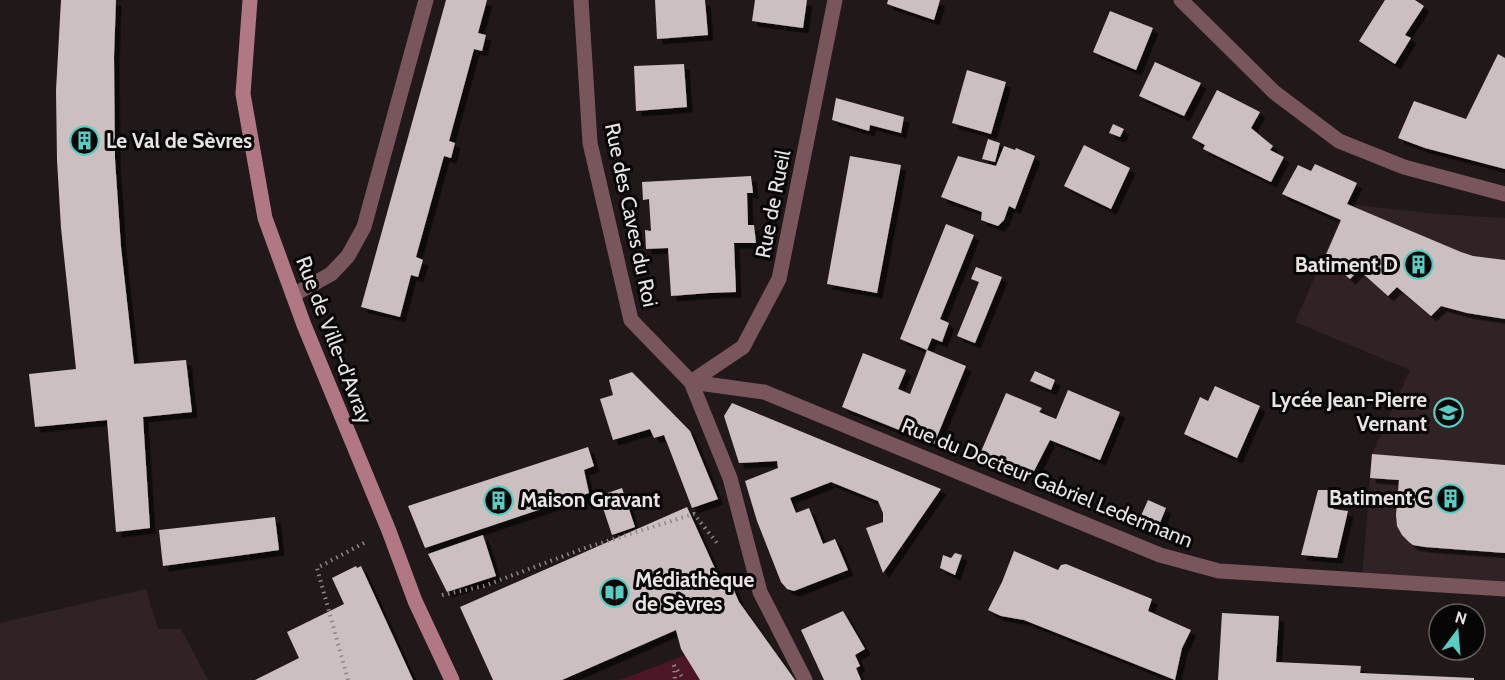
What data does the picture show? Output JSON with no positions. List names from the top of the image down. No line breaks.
{"streets":{"main road":["Rue de Ville-d'Avray"],"street":["Rue de Rueil","Rue des Caves du Roi","Rue du Docteur Gabriel Ledermann"]},"crossings":[["Rue de Rueil","Rue des Caves du Roi"],["Rue de Rueil","Rue du Docteur Gabriel Ledermann"],["Rue des Caves du Roi","Rue du Docteur Gabriel Ledermann"]],"places":{"building":["Le Val de Sèvres","Batiment D","Batiment C","Maison Gravant"],"school or university":["Lycée Jean-Pierre Vernant"],"library":["Médiathèque de Sèvres"]},"north":"top"}
